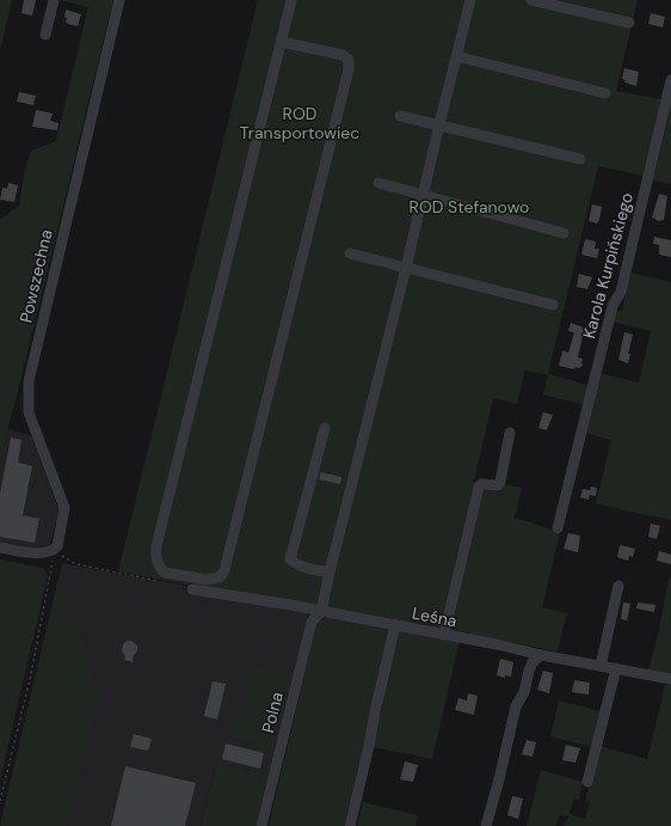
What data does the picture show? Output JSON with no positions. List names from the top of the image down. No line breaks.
{"streets":{"street":["Karola Kurpińskiego","Powszechna","Leśna","Polna"]},"crossings":[["Leśna","Polna"]],"parks":["ROD Transportowiec","ROD Stefanowo"]}
